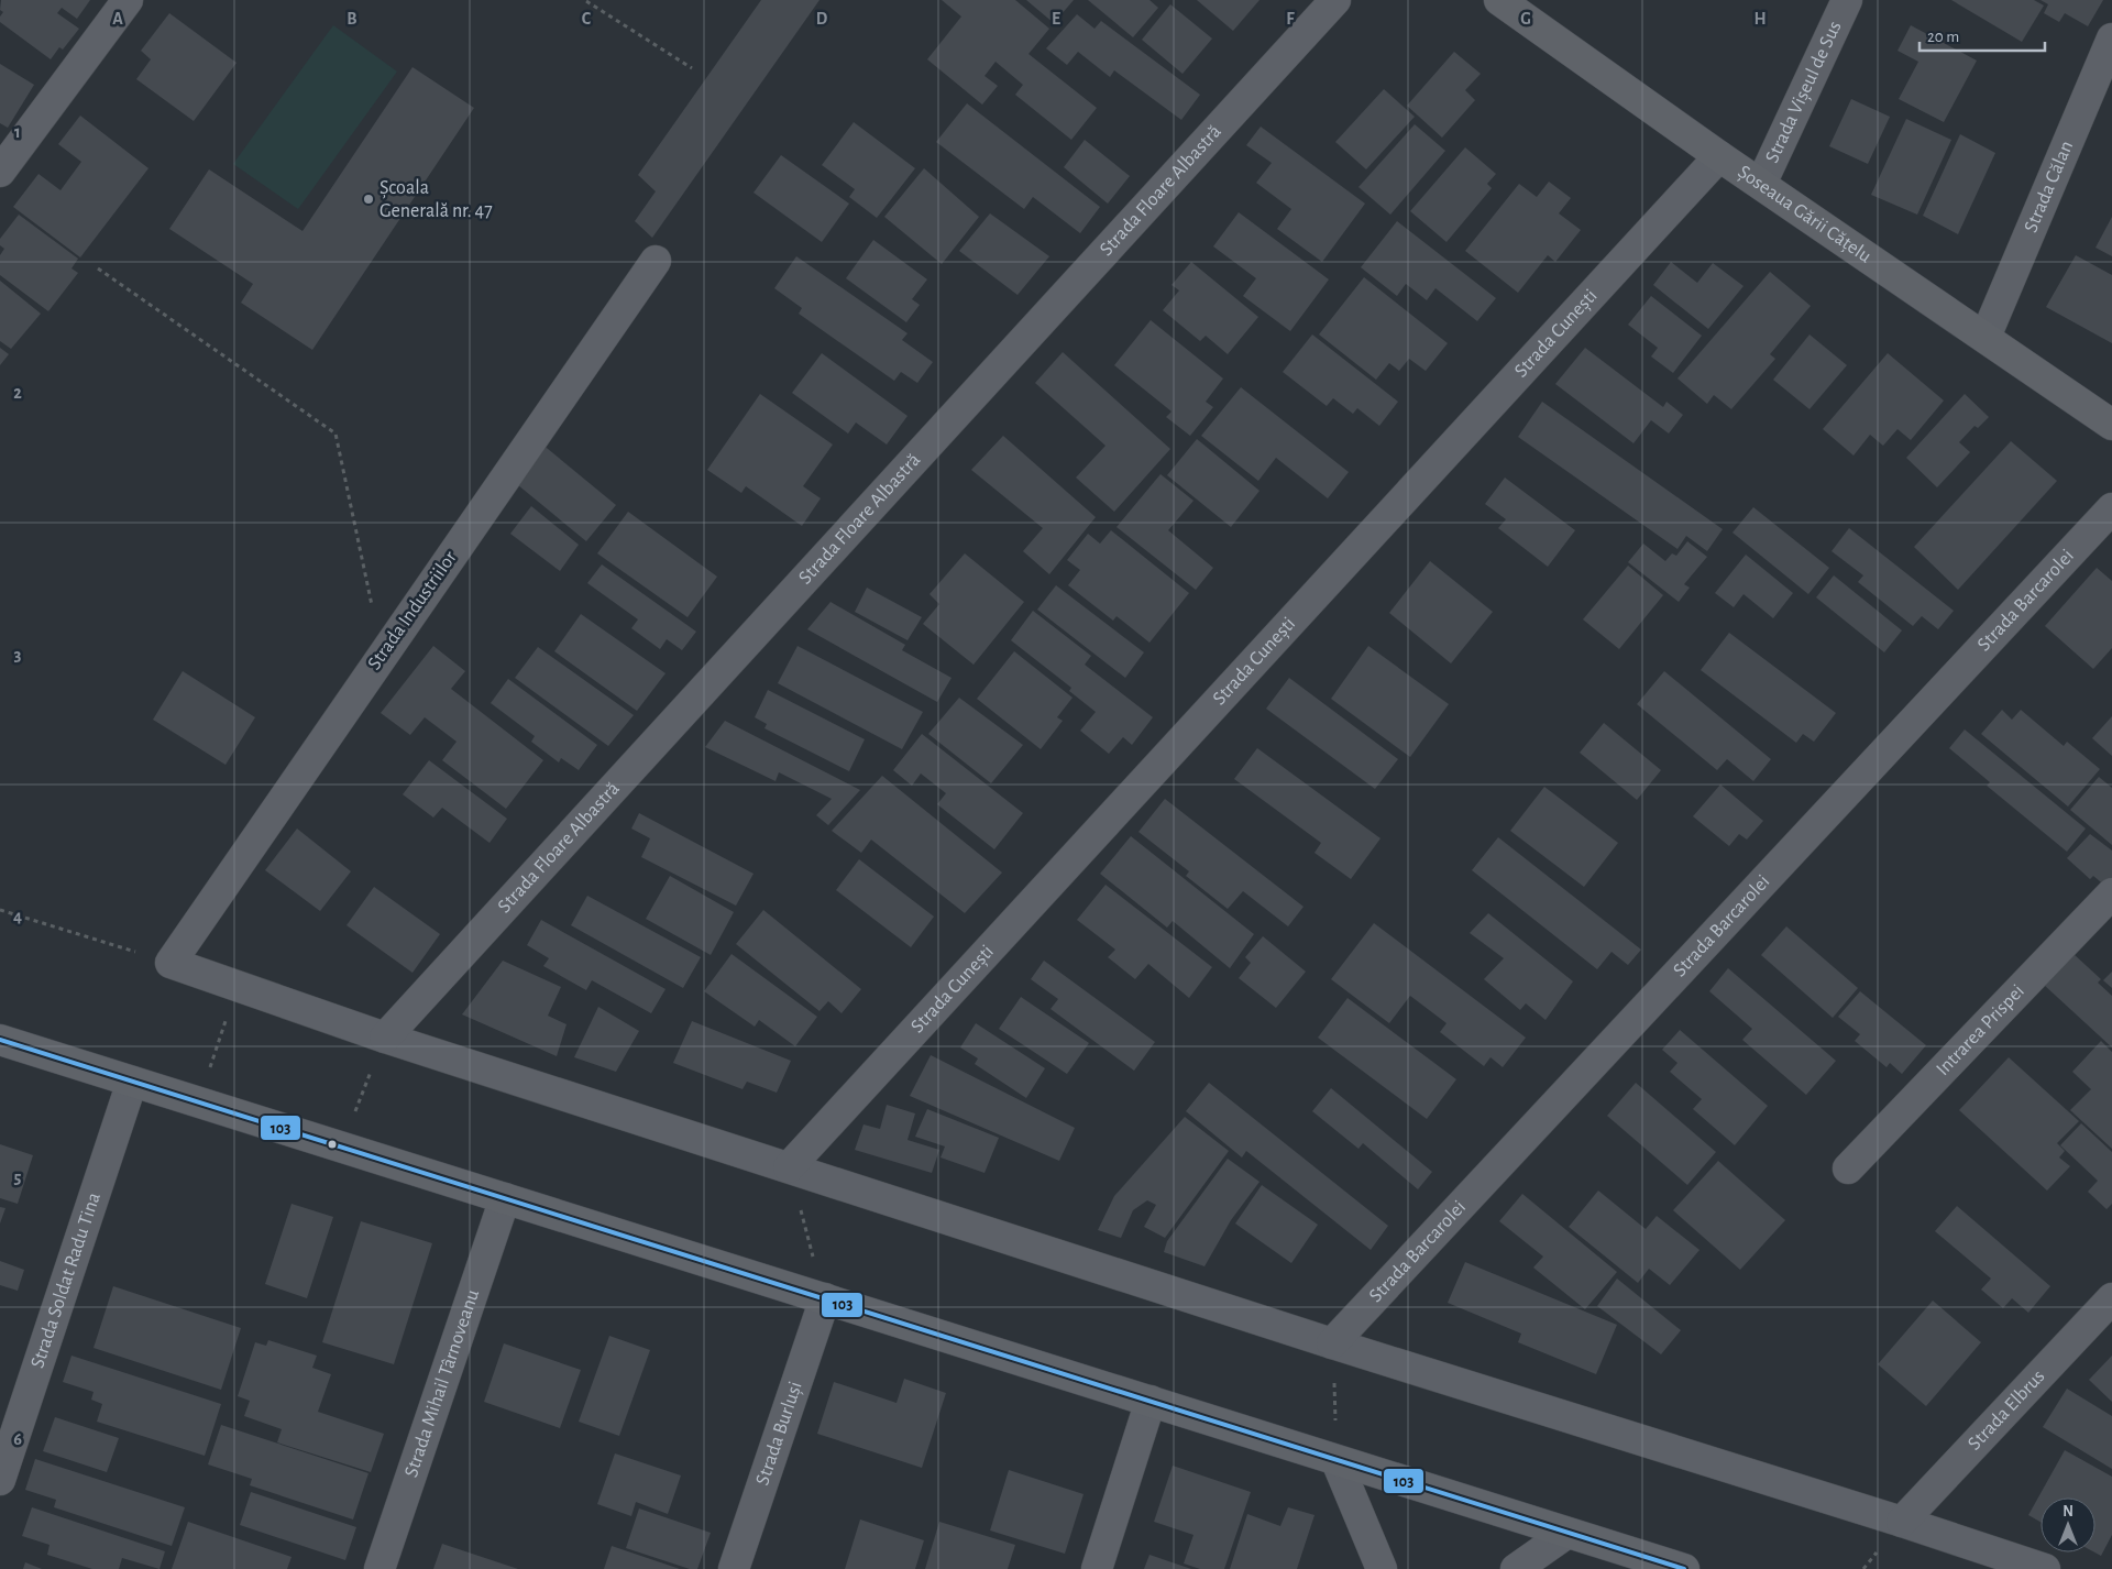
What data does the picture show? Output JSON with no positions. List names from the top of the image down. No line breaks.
{"streets":{"main road":["Șoseaua Gării Cățelu"],"street":["Strada Vișeul de Sus","Strada Călan","Strada Floare Albastră","Strada Cunești","Strada Barcarolei","Strada Industriilor","Intrarea Prispei","Strada Soldat Radu Tina","Strada Mihail Târnoveanu","Strada Elbrus","Strada Burluși"]},"crossings":[["Strada Vișeul de Sus","Șoseaua Gării Cățelu"],["Strada Călan","Șoseaua Gării Cățelu"],["Șoseaua Gării Cățelu","Strada Cunești"]],"places":["Școala Generală nr. 47"],"lines":["transit line 103"],"scale_bar":"20 m","north":"top","grid":{"columns":["A","B","C","D","E","F","G","H"],"rows":["1","2","3","4","5","6"]}}
